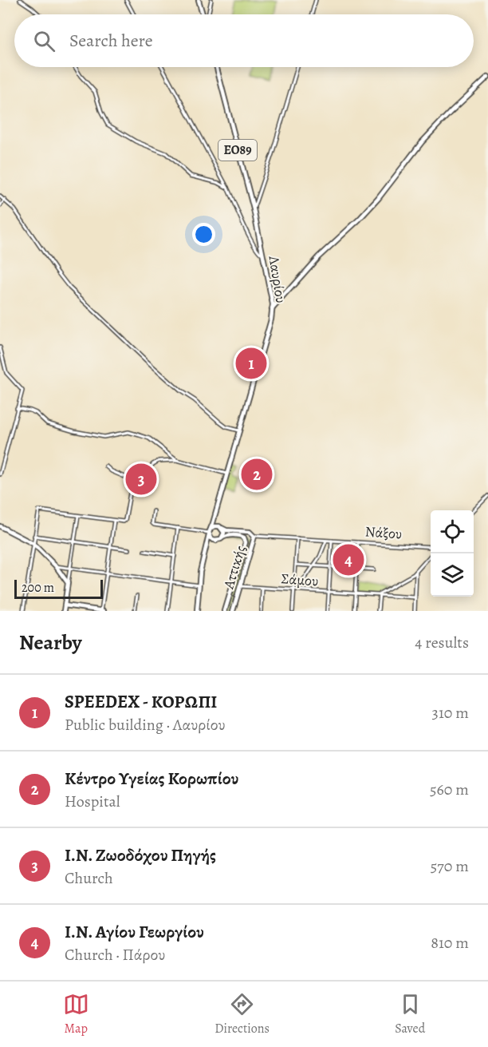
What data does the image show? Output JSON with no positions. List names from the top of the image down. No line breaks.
{"streets":{"main road":["ΕΟ89","Λαυρίου","Αττικής"],"street":["Νάξου","Σάμου"]},"crossings":[["ΕΟ89","Λαυρίου"],["ΕΟ89","Αττικής"],["Λαυρίου","Αττικής"],["Νάξου","Αττικής"],["Αττικής","Σάμου"]],"scale_bar":"200 m","page":{"search":"Search here","pins":["1","2","3","4"],"scale":"200 m","heading":["Nearby","4 results"],"list":[{"mark":"1","name":"SPEEDEX - ΚΟΡΩΠΙ","note":"Public building · Λαυρίου","value":"310 m"},{"mark":"2","name":"Κέντρο Υγείας Κορωπίου","note":"Hospital","value":"560 m"},{"mark":"3","name":"Ι.Ν. Ζωοδόχου Πηγής","note":"Church","value":"570 m"},{"mark":"4","name":"Ι.Ν. Αγίου Γεωργίου","note":"Church · Πάρου","value":"810 m"}],"nav":["Map","Directions","Saved"]}}
